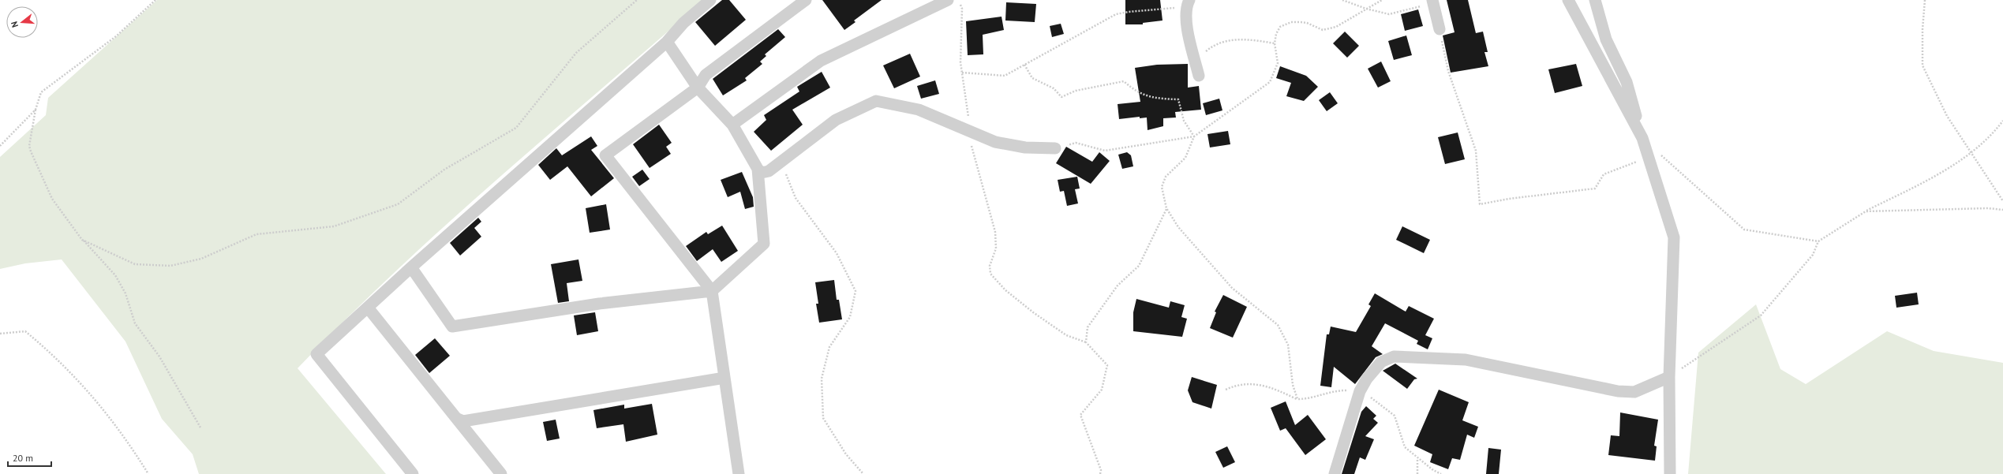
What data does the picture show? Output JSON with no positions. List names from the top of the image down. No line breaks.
{"scale_bar":"20 m","north":"left"}
